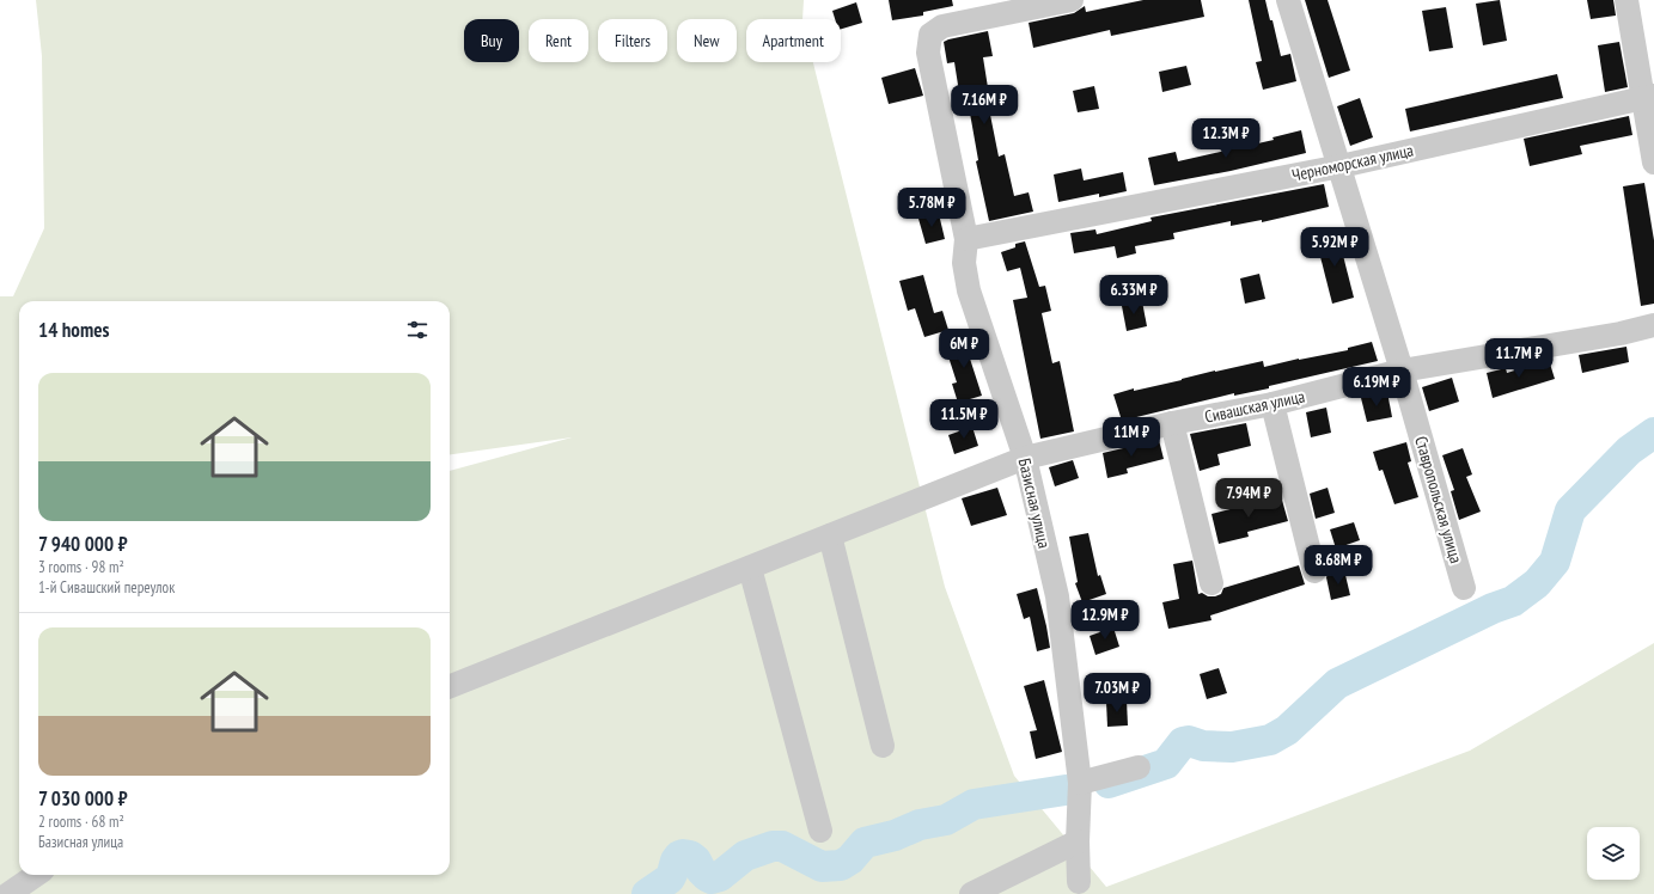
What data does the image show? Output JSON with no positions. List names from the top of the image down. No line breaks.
{"streets":{"street":["Черноморская улица","Сивашская улица","Ставропольская улица","Базисная улица"]},"crossings":[["Черноморская улица","Ставропольская улица"],["Черноморская улица","Базисная улица"],["Сивашская улица","Ставропольская улица"],["Сивашская улица","Базисная улица"]],"page":{"chip":["Buy","Rent","Filters","New","Apartment"],"price":["7.16M ₽","12.3M ₽","5.78M ₽","5.92M ₽","6.33M ₽","6M ₽","11.7M ₽","6.19M ₽","11.5M ₽","11M ₽","7.94M ₽","8.68M ₽","12.9M ₽","7.03M ₽"],"heading":"14 homes","list":[{"name":"7 940 000 ₽","note":"3 rooms · 98 m² · 1-й Сивашский переулок"},{"name":"7 030 000 ₽","note":"2 rooms · 68 m² · Базисная улица"}]}}
